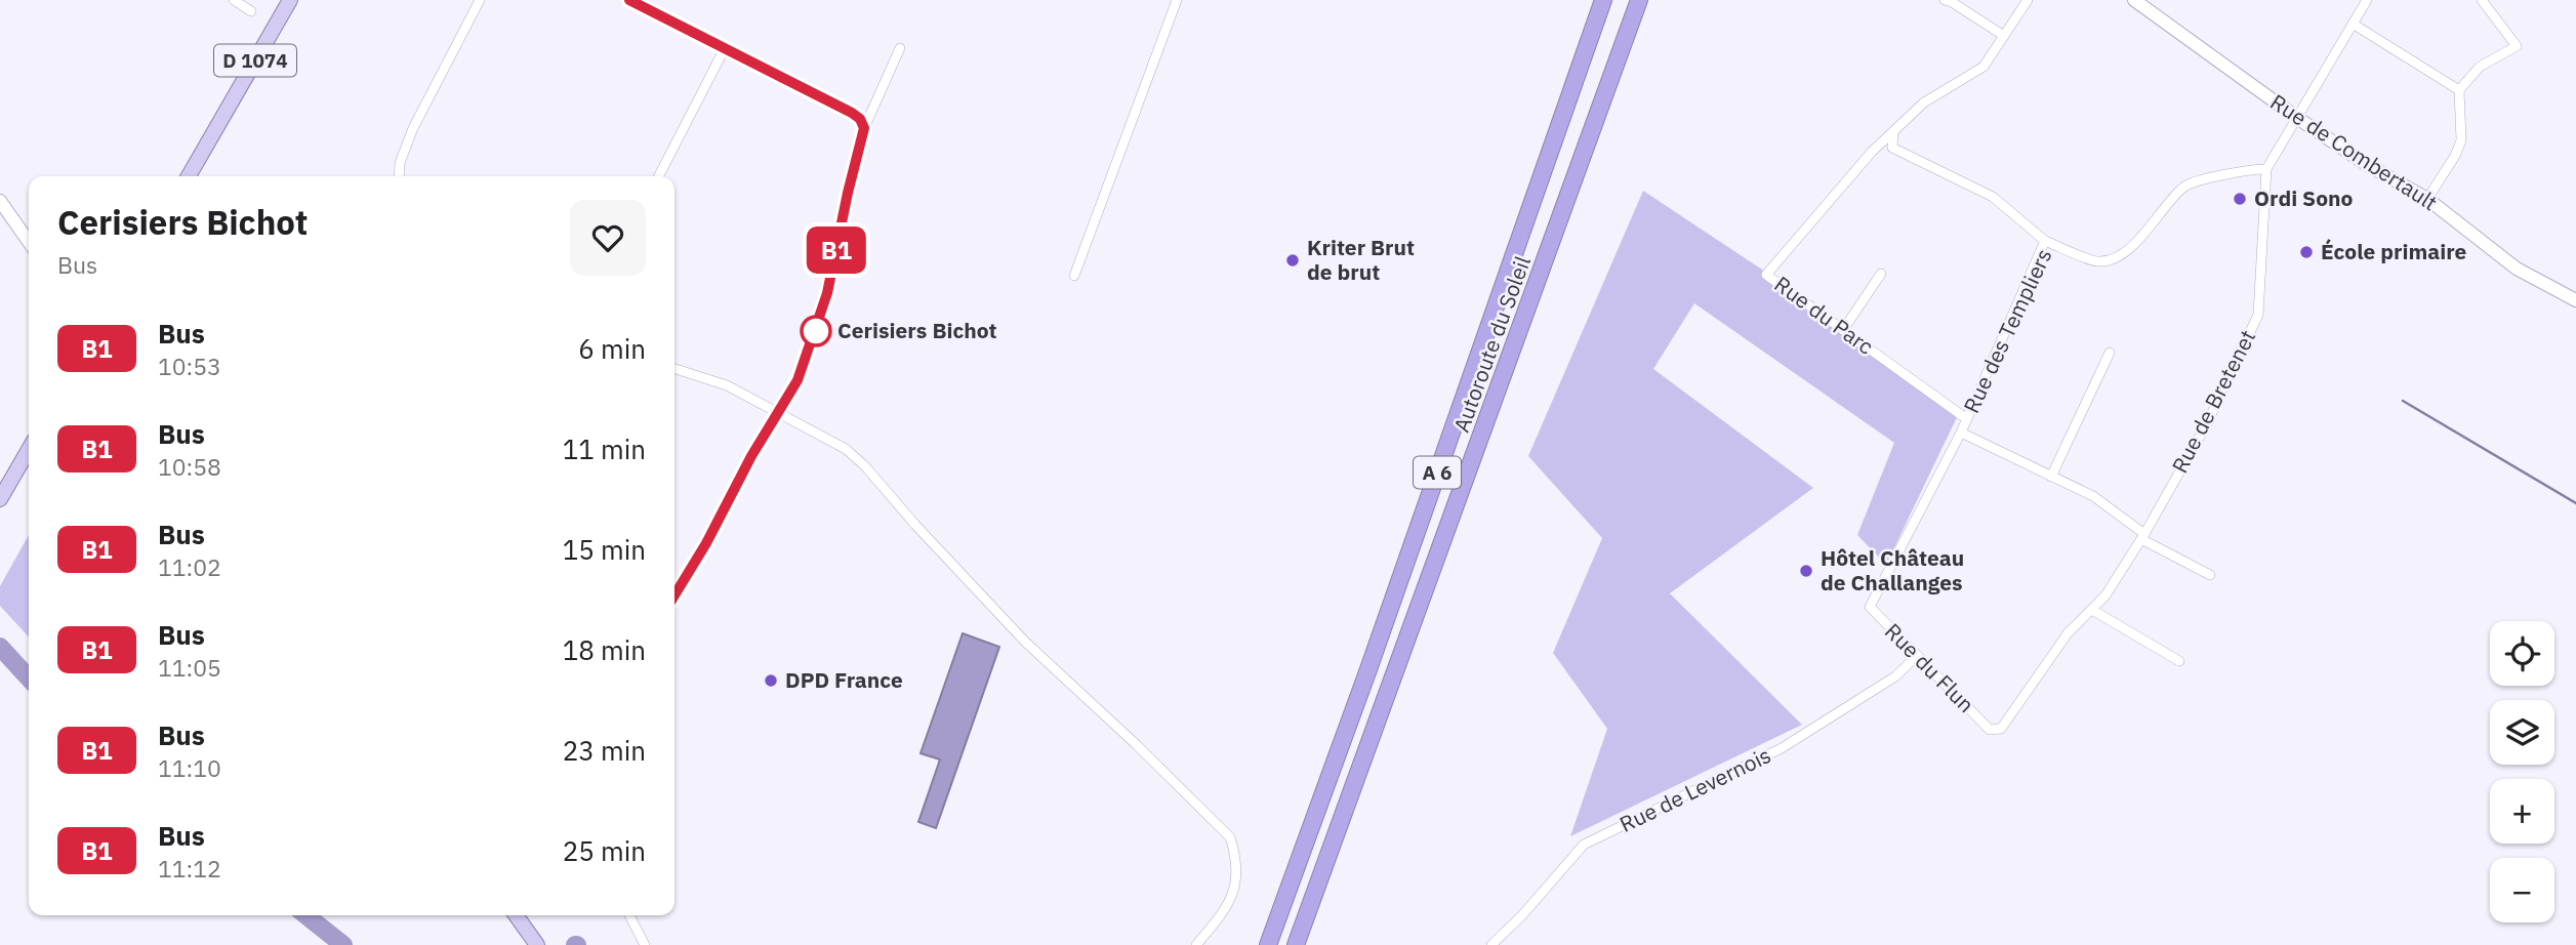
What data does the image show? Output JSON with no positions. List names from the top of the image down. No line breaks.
{"streets":{"highway":["Autoroute du Soleil","A 6"],"main road":["D 1074"],"street":["Rue de Combertault","Rue du Parc","Rue des Templiers","Rue de Bretenet","Rue du Flun","Rue de Levernois"]},"crossings":[["Rue du Parc","Rue des Templiers"],["Rue des Templiers","Rue de Bretenet"],["Rue des Templiers","Rue du Flun"],["Rue de Bretenet","Rue du Flun"],["Rue du Flun","Rue de Levernois"]],"places":["Ordi Sono","École primaire","Kriter Brut de brut","Cerisiers Bichot","Hôtel Château de Challanges","DPD France"],"lines":["bus line B1"],"page":{"on_map":"B1","heading":["Cerisiers Bichot","Bus"],"list":[{"mark":"B1","name":"Bus","note":"10:53","value":"6 min"},{"mark":"B1","name":"Bus","note":"10:58","value":"11 min"},{"mark":"B1","name":"Bus","note":"11:02","value":"15 min"},{"mark":"B1","name":"Bus","note":"11:05","value":"18 min"},{"mark":"B1","name":"Bus","note":"11:10","value":"23 min"},{"mark":"B1","name":"Bus","note":"11:12","value":"25 min"}],"map_buttons":["+","−"]}}
